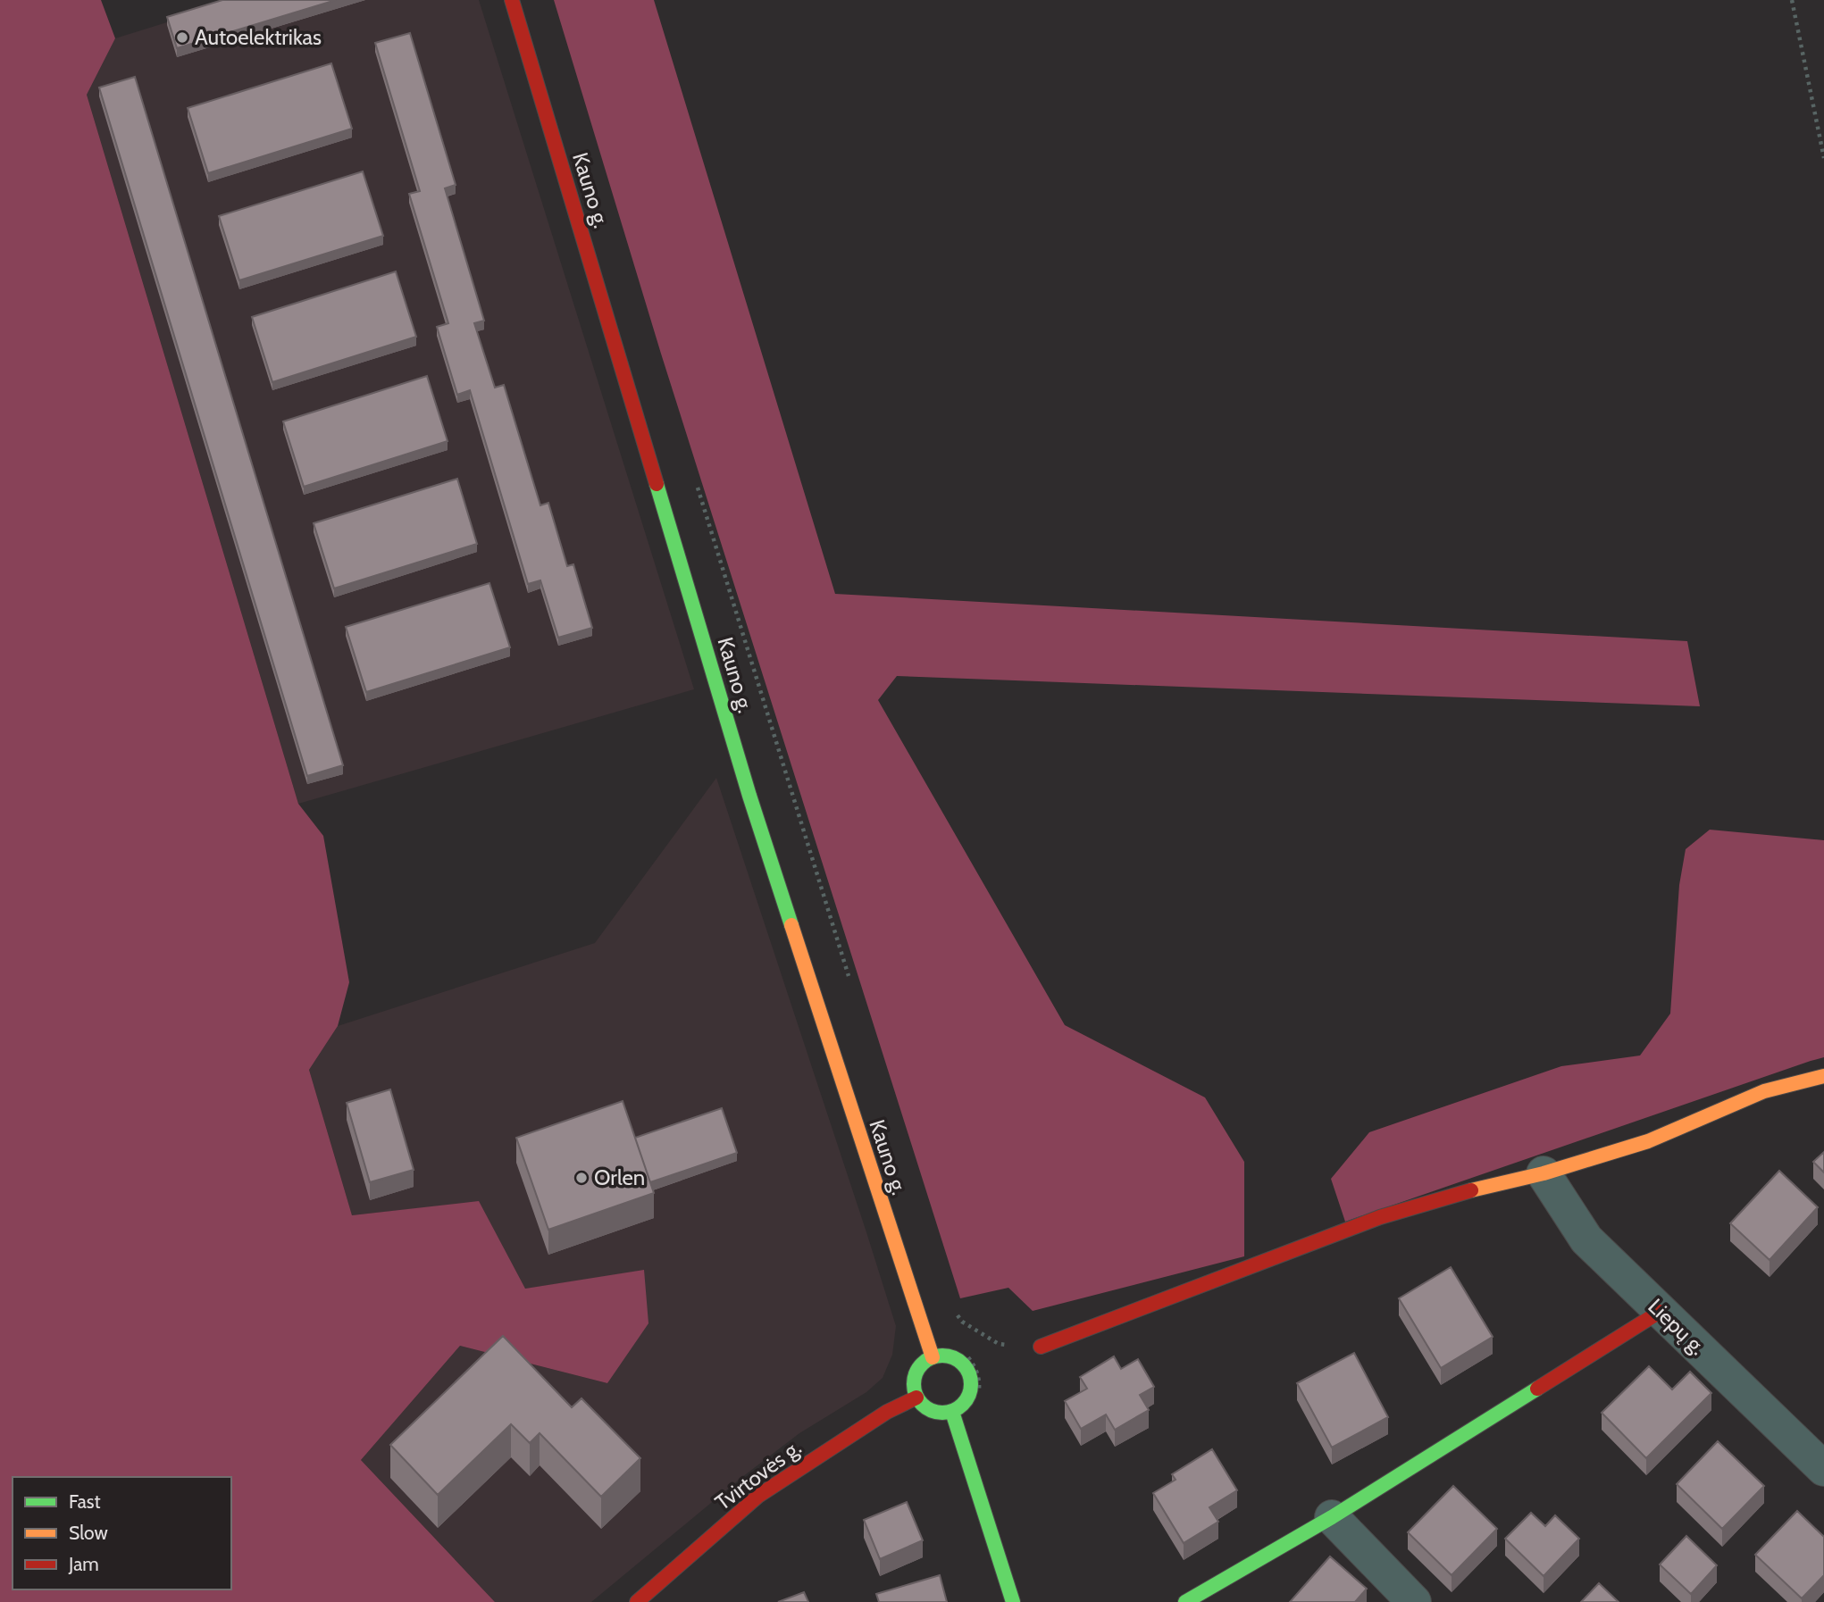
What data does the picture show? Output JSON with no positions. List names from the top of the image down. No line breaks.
{"streets":{"street":["Kauno g.","Liepų g.","Tvirtovės g."]},"crossings":[["Kauno g.","Tvirtovės g."]],"places":["Autoelektrikas","Orlen"],"legend":["Fast","Slow","Jam"]}
